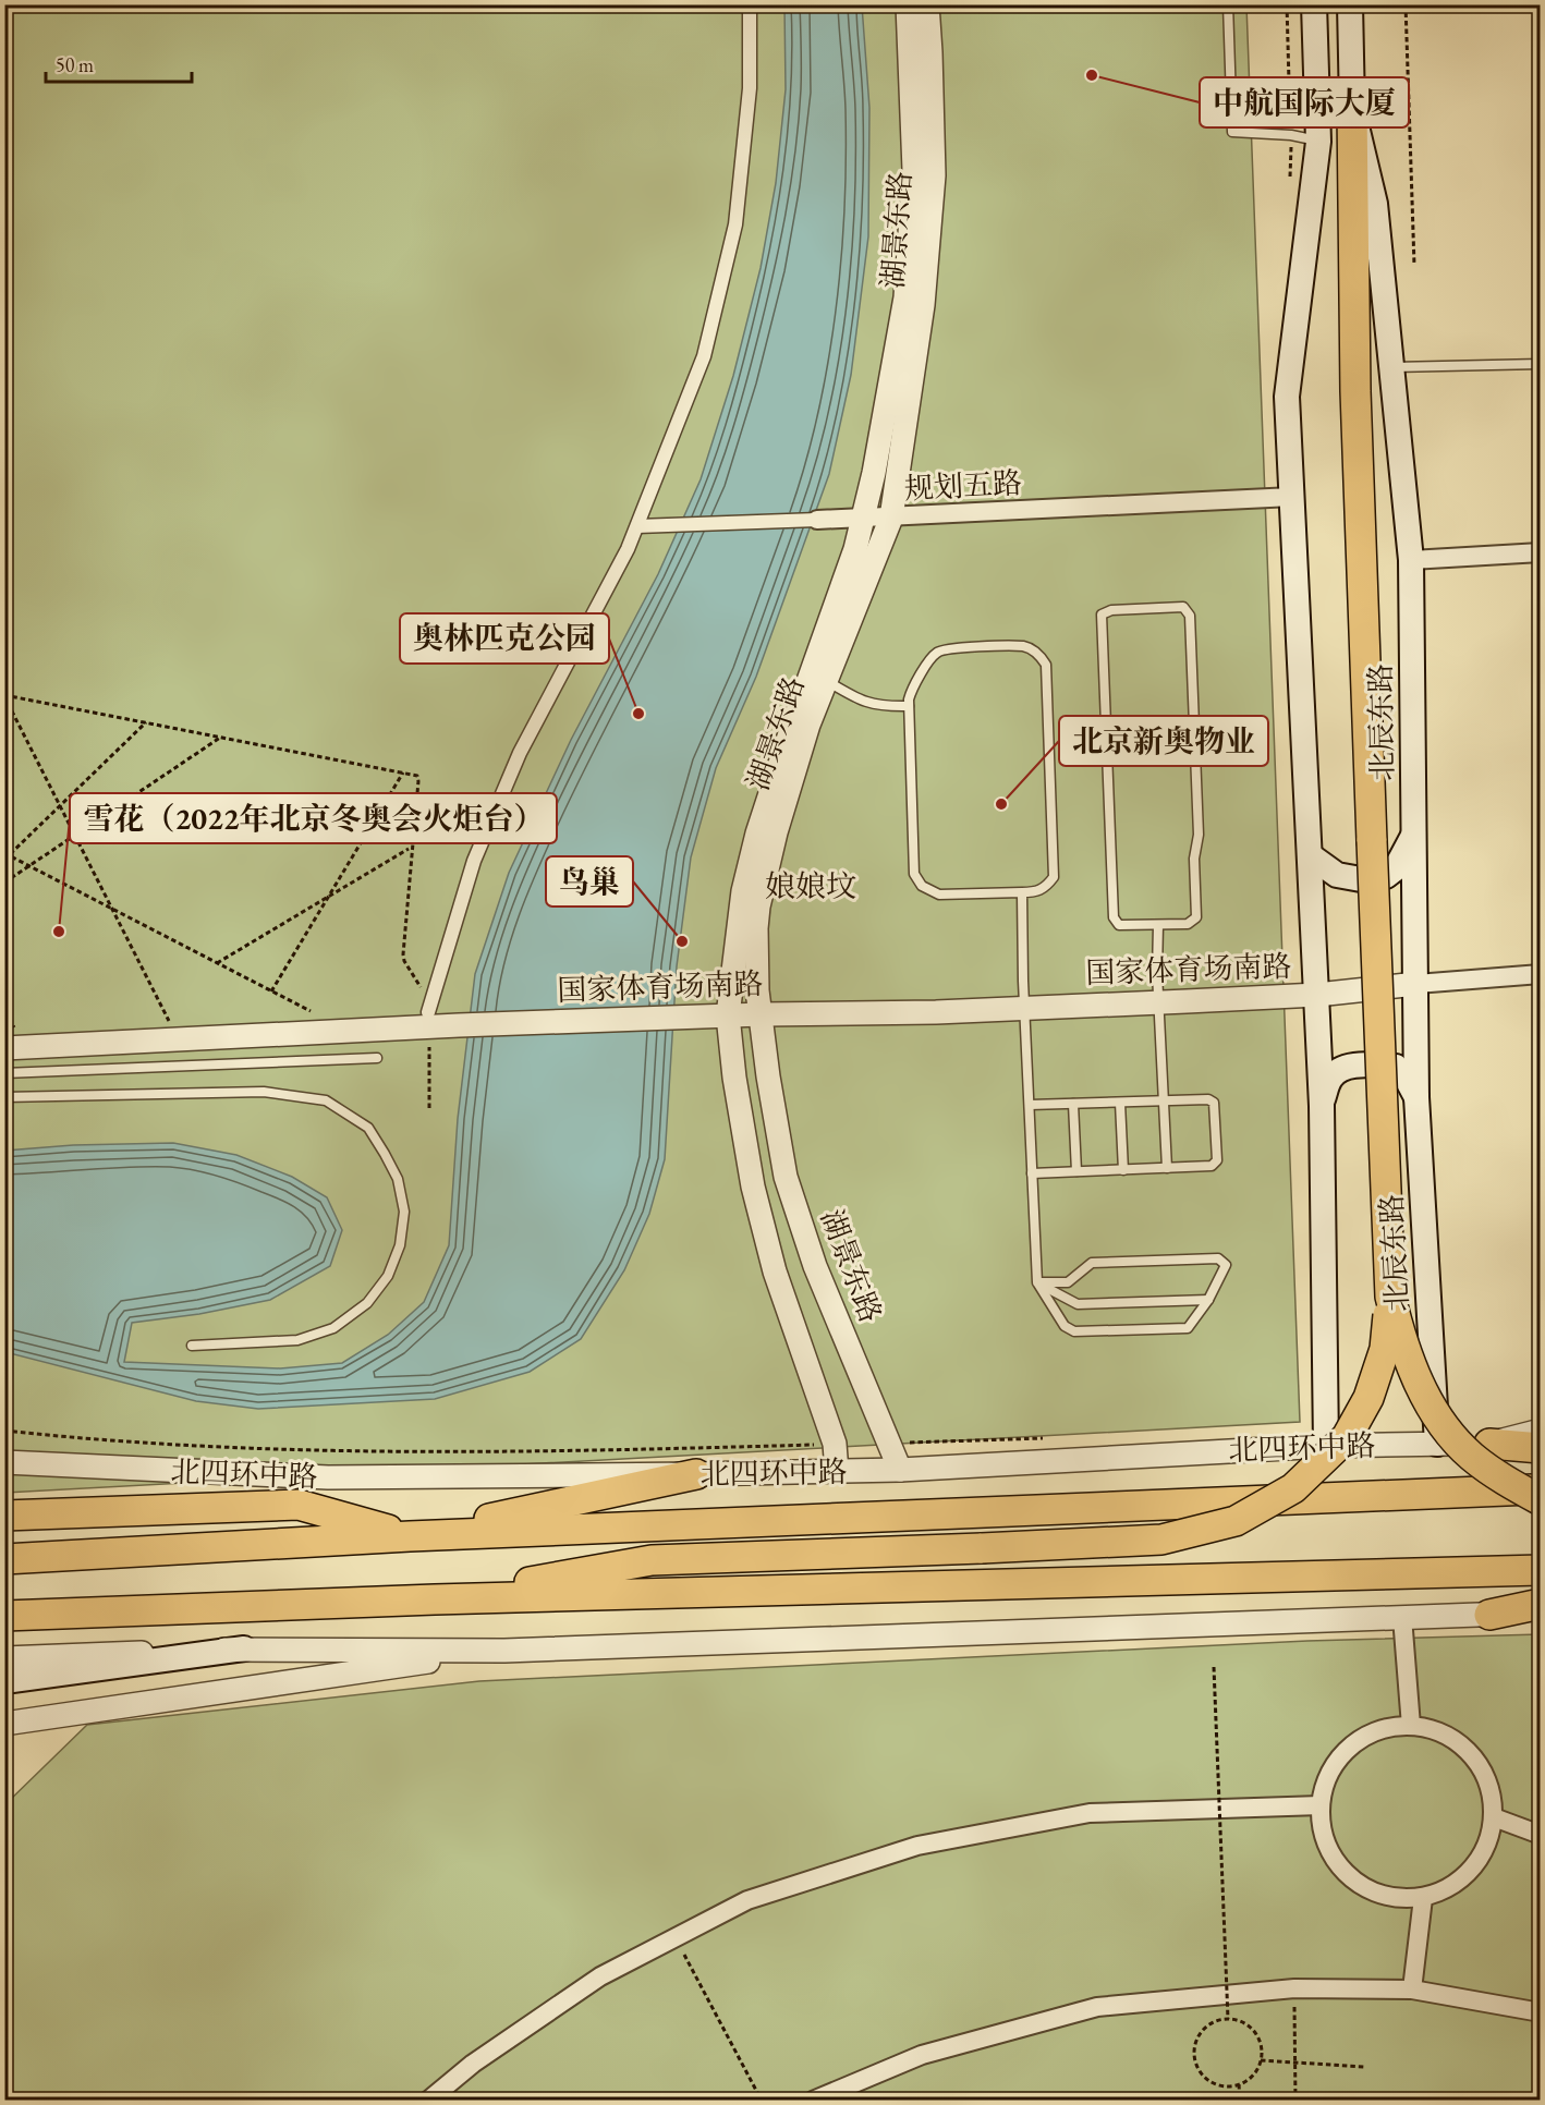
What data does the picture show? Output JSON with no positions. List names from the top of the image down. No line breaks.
{"streets":{"highway":["北四环中路"],"main road":["北辰东路"],"street":["湖景东路","规划五路","国家体育场南路"]},"crossings":[["湖景东路","规划五路"],["湖景东路","国家体育场南路"],["湖景东路","北四环中路"],["北辰东路","国家体育场南路"],["北辰东路","北四环中路"]],"districts":["娘娘坟"],"places":["中航国际大厦","奥林匹克公园","北京新奥物业","雪花（2022年北京冬奥会火炬台）","鸟巢"],"scale_bar":"50 m"}
